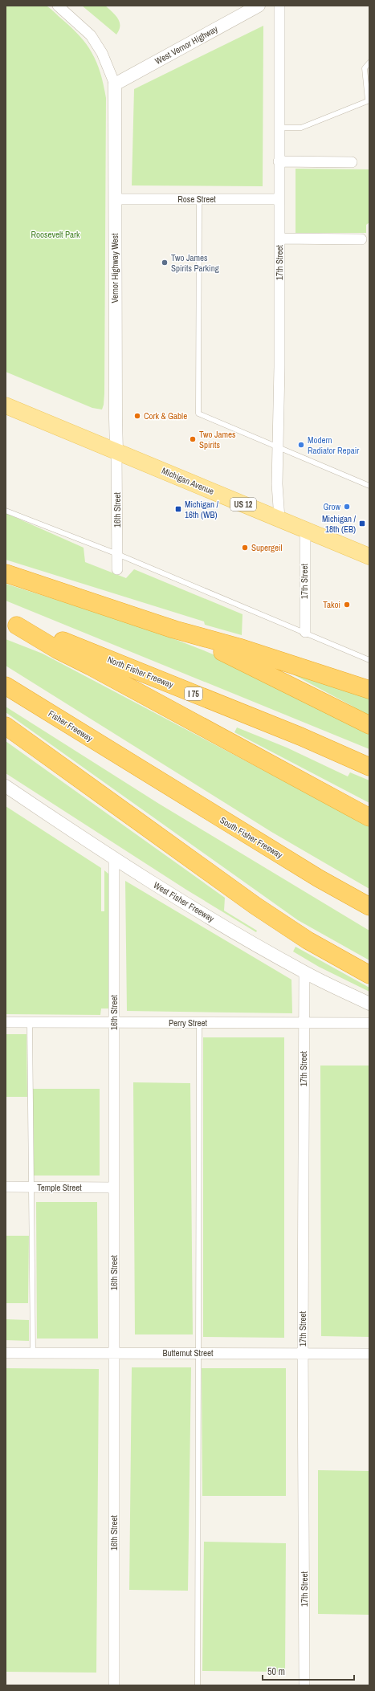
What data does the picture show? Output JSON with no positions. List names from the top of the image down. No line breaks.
{"streets":{"highway":["North Fisher Freeway","I 75","Fisher Freeway","South Fisher Freeway"],"main road":["Michigan Avenue","US 12"],"street":["West Vernor Highway","Rose Street","17th Street","Vernor Highway West","16th Street","West Fisher Freeway","Perry Street","Temple Street","Butternut Street"]},"crossings":[["West Vernor Highway","Vernor Highway West"],["Rose Street","17th Street"],["Rose Street","Vernor Highway West"],["17th Street","Michigan Avenue"],["17th Street","West Fisher Freeway"],["17th Street","Perry Street"],["17th Street","Butternut Street"],["Vernor Highway West","Michigan Avenue"],["Vernor Highway West","16th Street"],["Michigan Avenue","16th Street"],["16th Street","West Fisher Freeway"],["16th Street","Perry Street"],["16th Street","Temple Street"],["16th Street","Butternut Street"],["Fisher Freeway","South Fisher Freeway"]],"parks":["Roosevelt Park"],"places":{"other":["Two James Spirits Parking","Cork & Gable","Two James Spirits","Modern Radiator Repair","Grow","Supergeil","Takoi"],"transit":["Michigan / 16th (WB)","Michigan / 18th (EB)"]},"scale_bar":"50 m"}
